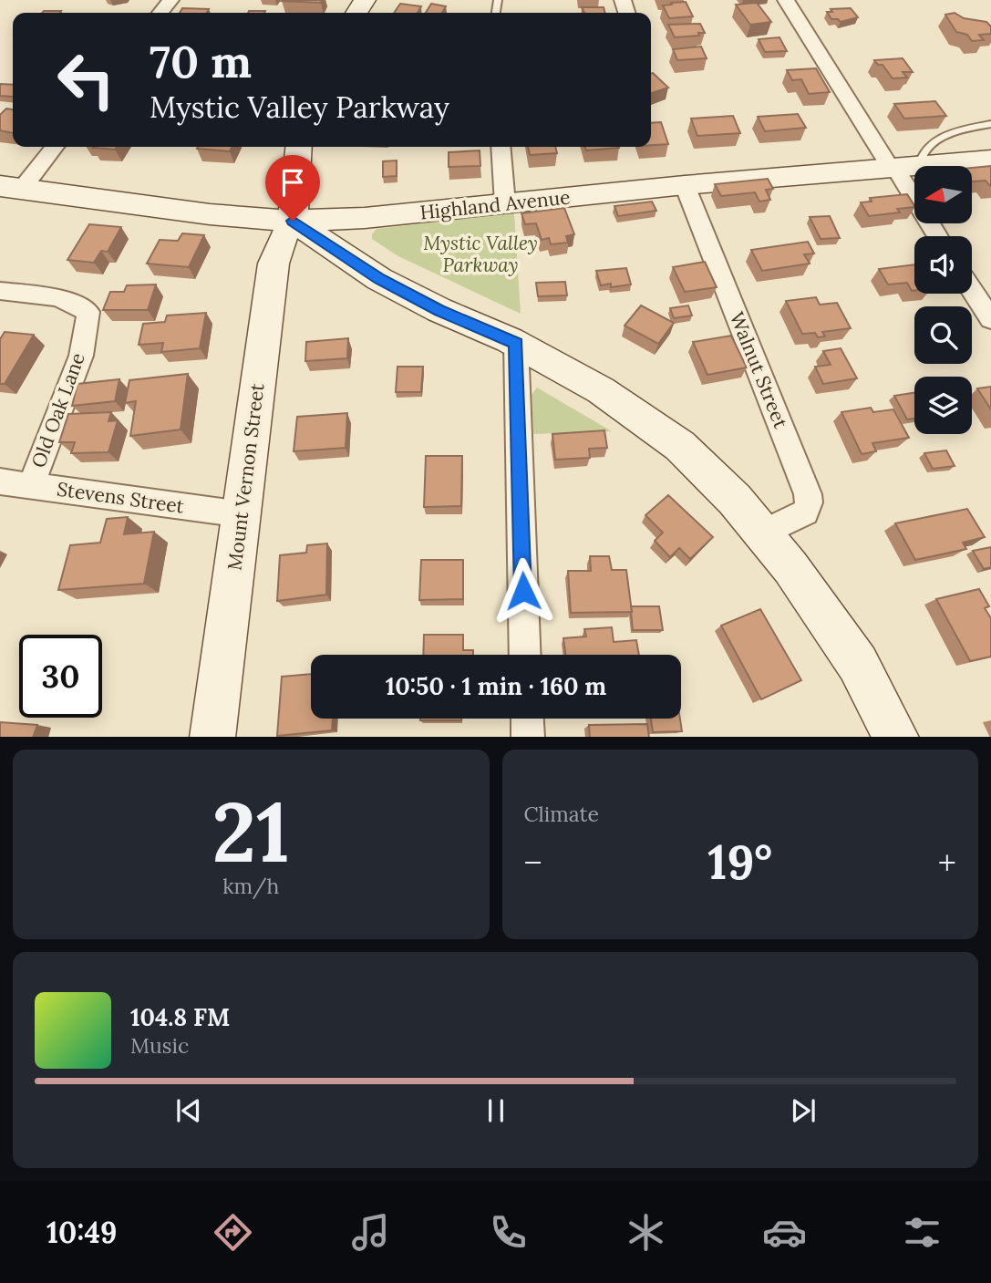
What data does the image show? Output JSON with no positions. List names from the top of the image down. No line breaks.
{"streets":{"main road":["Highland Avenue","Mount Vernon Street"],"street":["Walnut Street","Old Oak Lane","Stevens Street"]},"crossings":[["Highland Avenue","Walnut Street"],["Highland Avenue","Mount Vernon Street"],["Old Oak Lane","Stevens Street"],["Mount Vernon Street","Stevens Street"]],"parks":["Mystic Valley Parkway"],"north":"left","page":{"turn":["70 m","Mystic Valley Parkway"],"limit":"30","trip":"10:50 · 1 min · 160 m","tile":[["21","km/h"],"Climate"],"heat":["−","19°","+"],"song":["104.8 FM","Music"],"tabs":"10:49"}}
